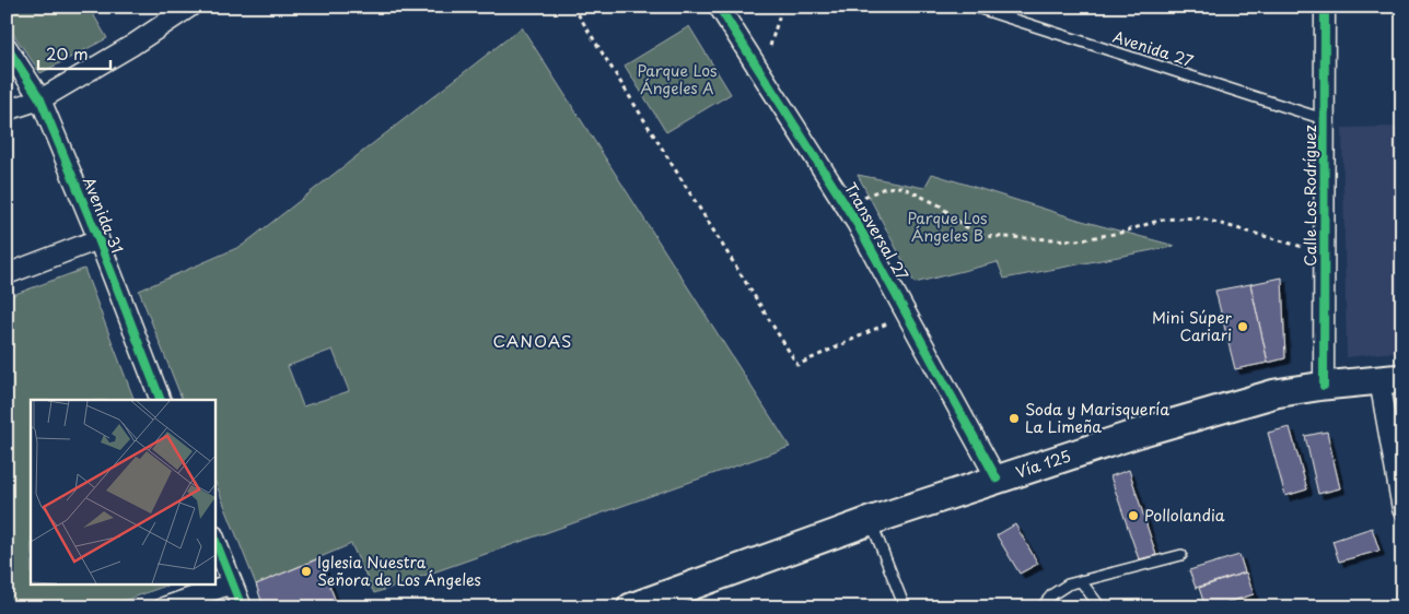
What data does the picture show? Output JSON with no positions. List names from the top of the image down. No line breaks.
{"streets":{"main road":["Vía 125"],"street":["Calle Los Rodríguez","Avenida 31","Transversal 27"],"lane":["Avenida 27"]},"crossings":[["Avenida 27","Calle Los Rodríguez"],["Calle Los Rodríguez","Vía 125"],["Transversal 27","Vía 125"]],"districts":["CANOAS"],"parks":["Parque Los Ángeles A","Parque Los Ángeles B"],"places":["Mini Súper Cariari","Soda y Marisquería La Limeña","Pollolandia","Iglesia Nuestra Señora de Los Ángeles"],"scale_bar":"20 m"}
